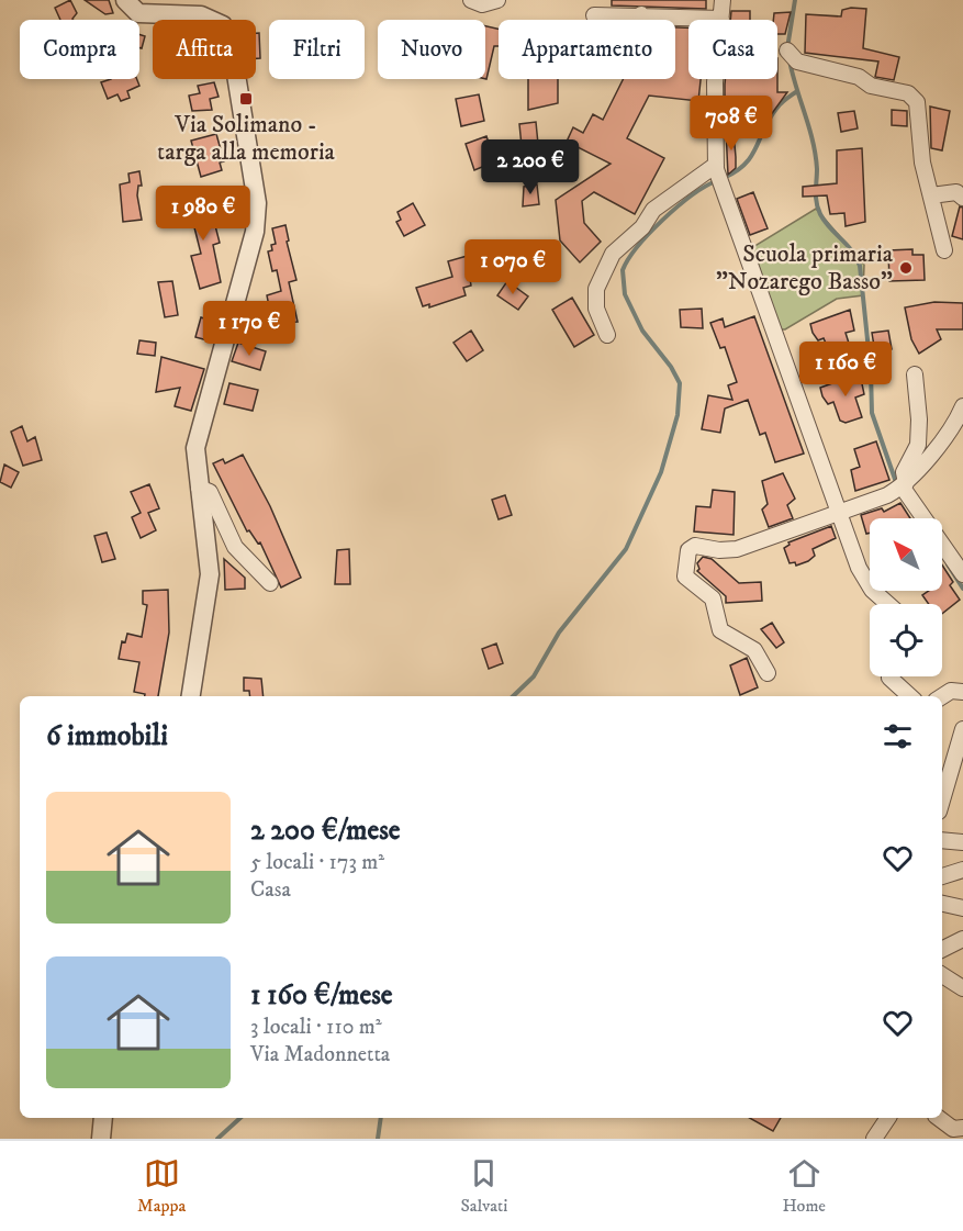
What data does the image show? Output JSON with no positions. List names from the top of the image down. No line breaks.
{"places":{"transit":["Via Solimano - targa alla memoria"],"other":["Scuola primaria \"Nozarego Basso\""]},"north":"top left","page":{"chip":["Compra","Affitta","Filtri","Nuovo","Appartamento","Casa"],"price":["708 €","2 200 €","1 980 €","1 070 €","1 170 €","1 160 €"],"heading":"6 immobili","list":[{"name":"2 200 €/mese","note":"5 locali · 173 m² · Casa"},{"name":"1 160 €/mese","note":"3 locali · 110 m² · Via Madonnetta"}],"tabs":["Mappa","Salvati","Home"]}}
